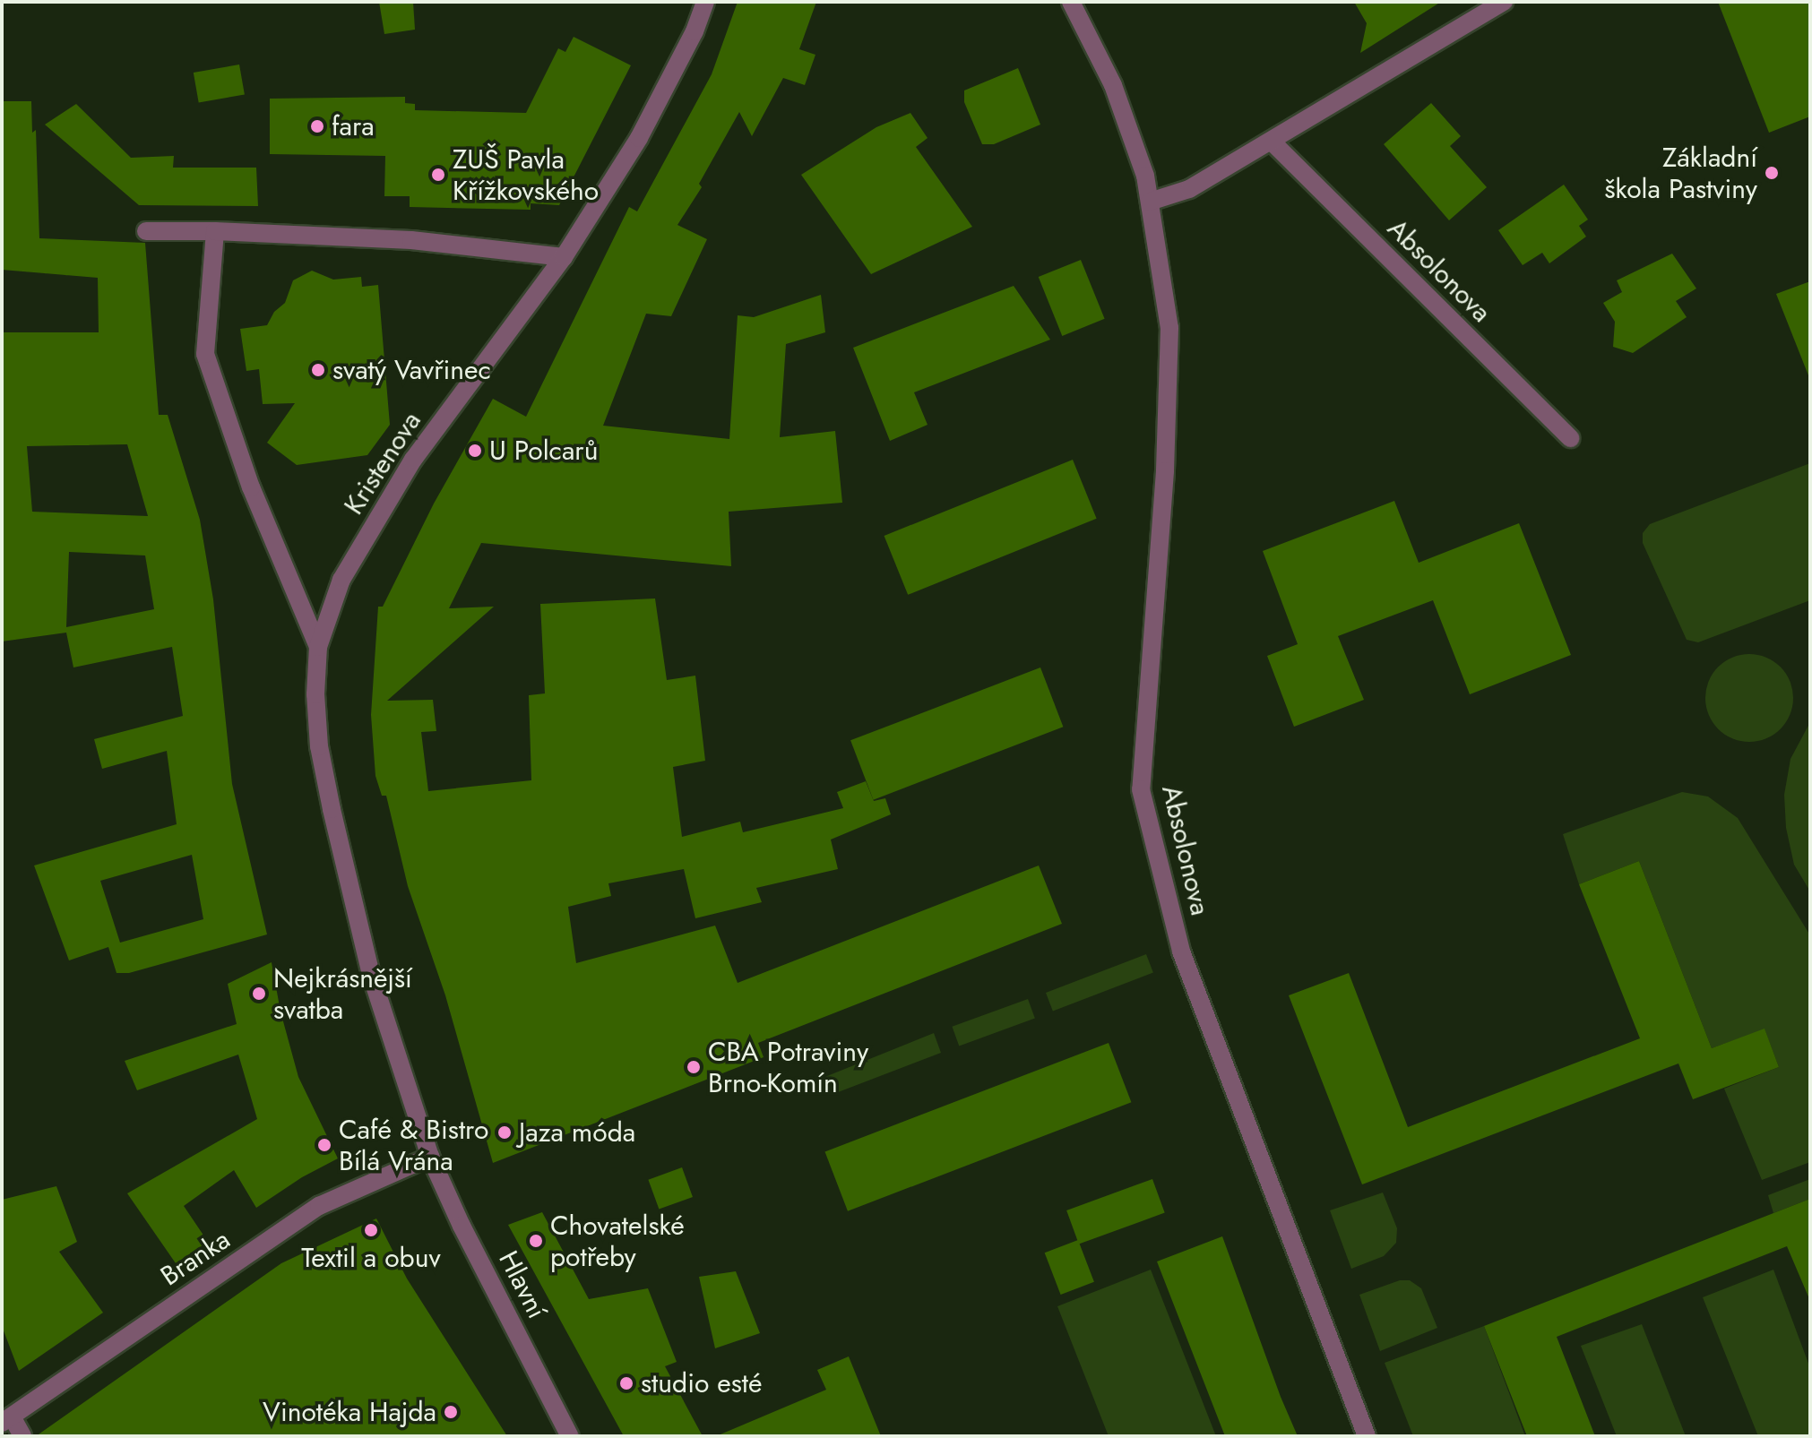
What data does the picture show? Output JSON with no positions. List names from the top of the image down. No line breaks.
{"streets":{"street":["Absolonova","Kristenova","Branka","Hlavní"]},"crossings":[["Kristenova","Branka"],["Kristenova","Hlavní"],["Branka","Hlavní"]],"places":["fara","Základní škola Pastviny","ZUŠ Pavla Křížkovského","svatý Vavřinec","U Polcarů","Nejkrásnější svatba","CBA Potraviny Brno-Komín","Jaza móda","Café & Bistro Bílá Vrána","Textil a obuv","Chovatelské potřeby","studio esté","Vinotéka Hajda"]}
